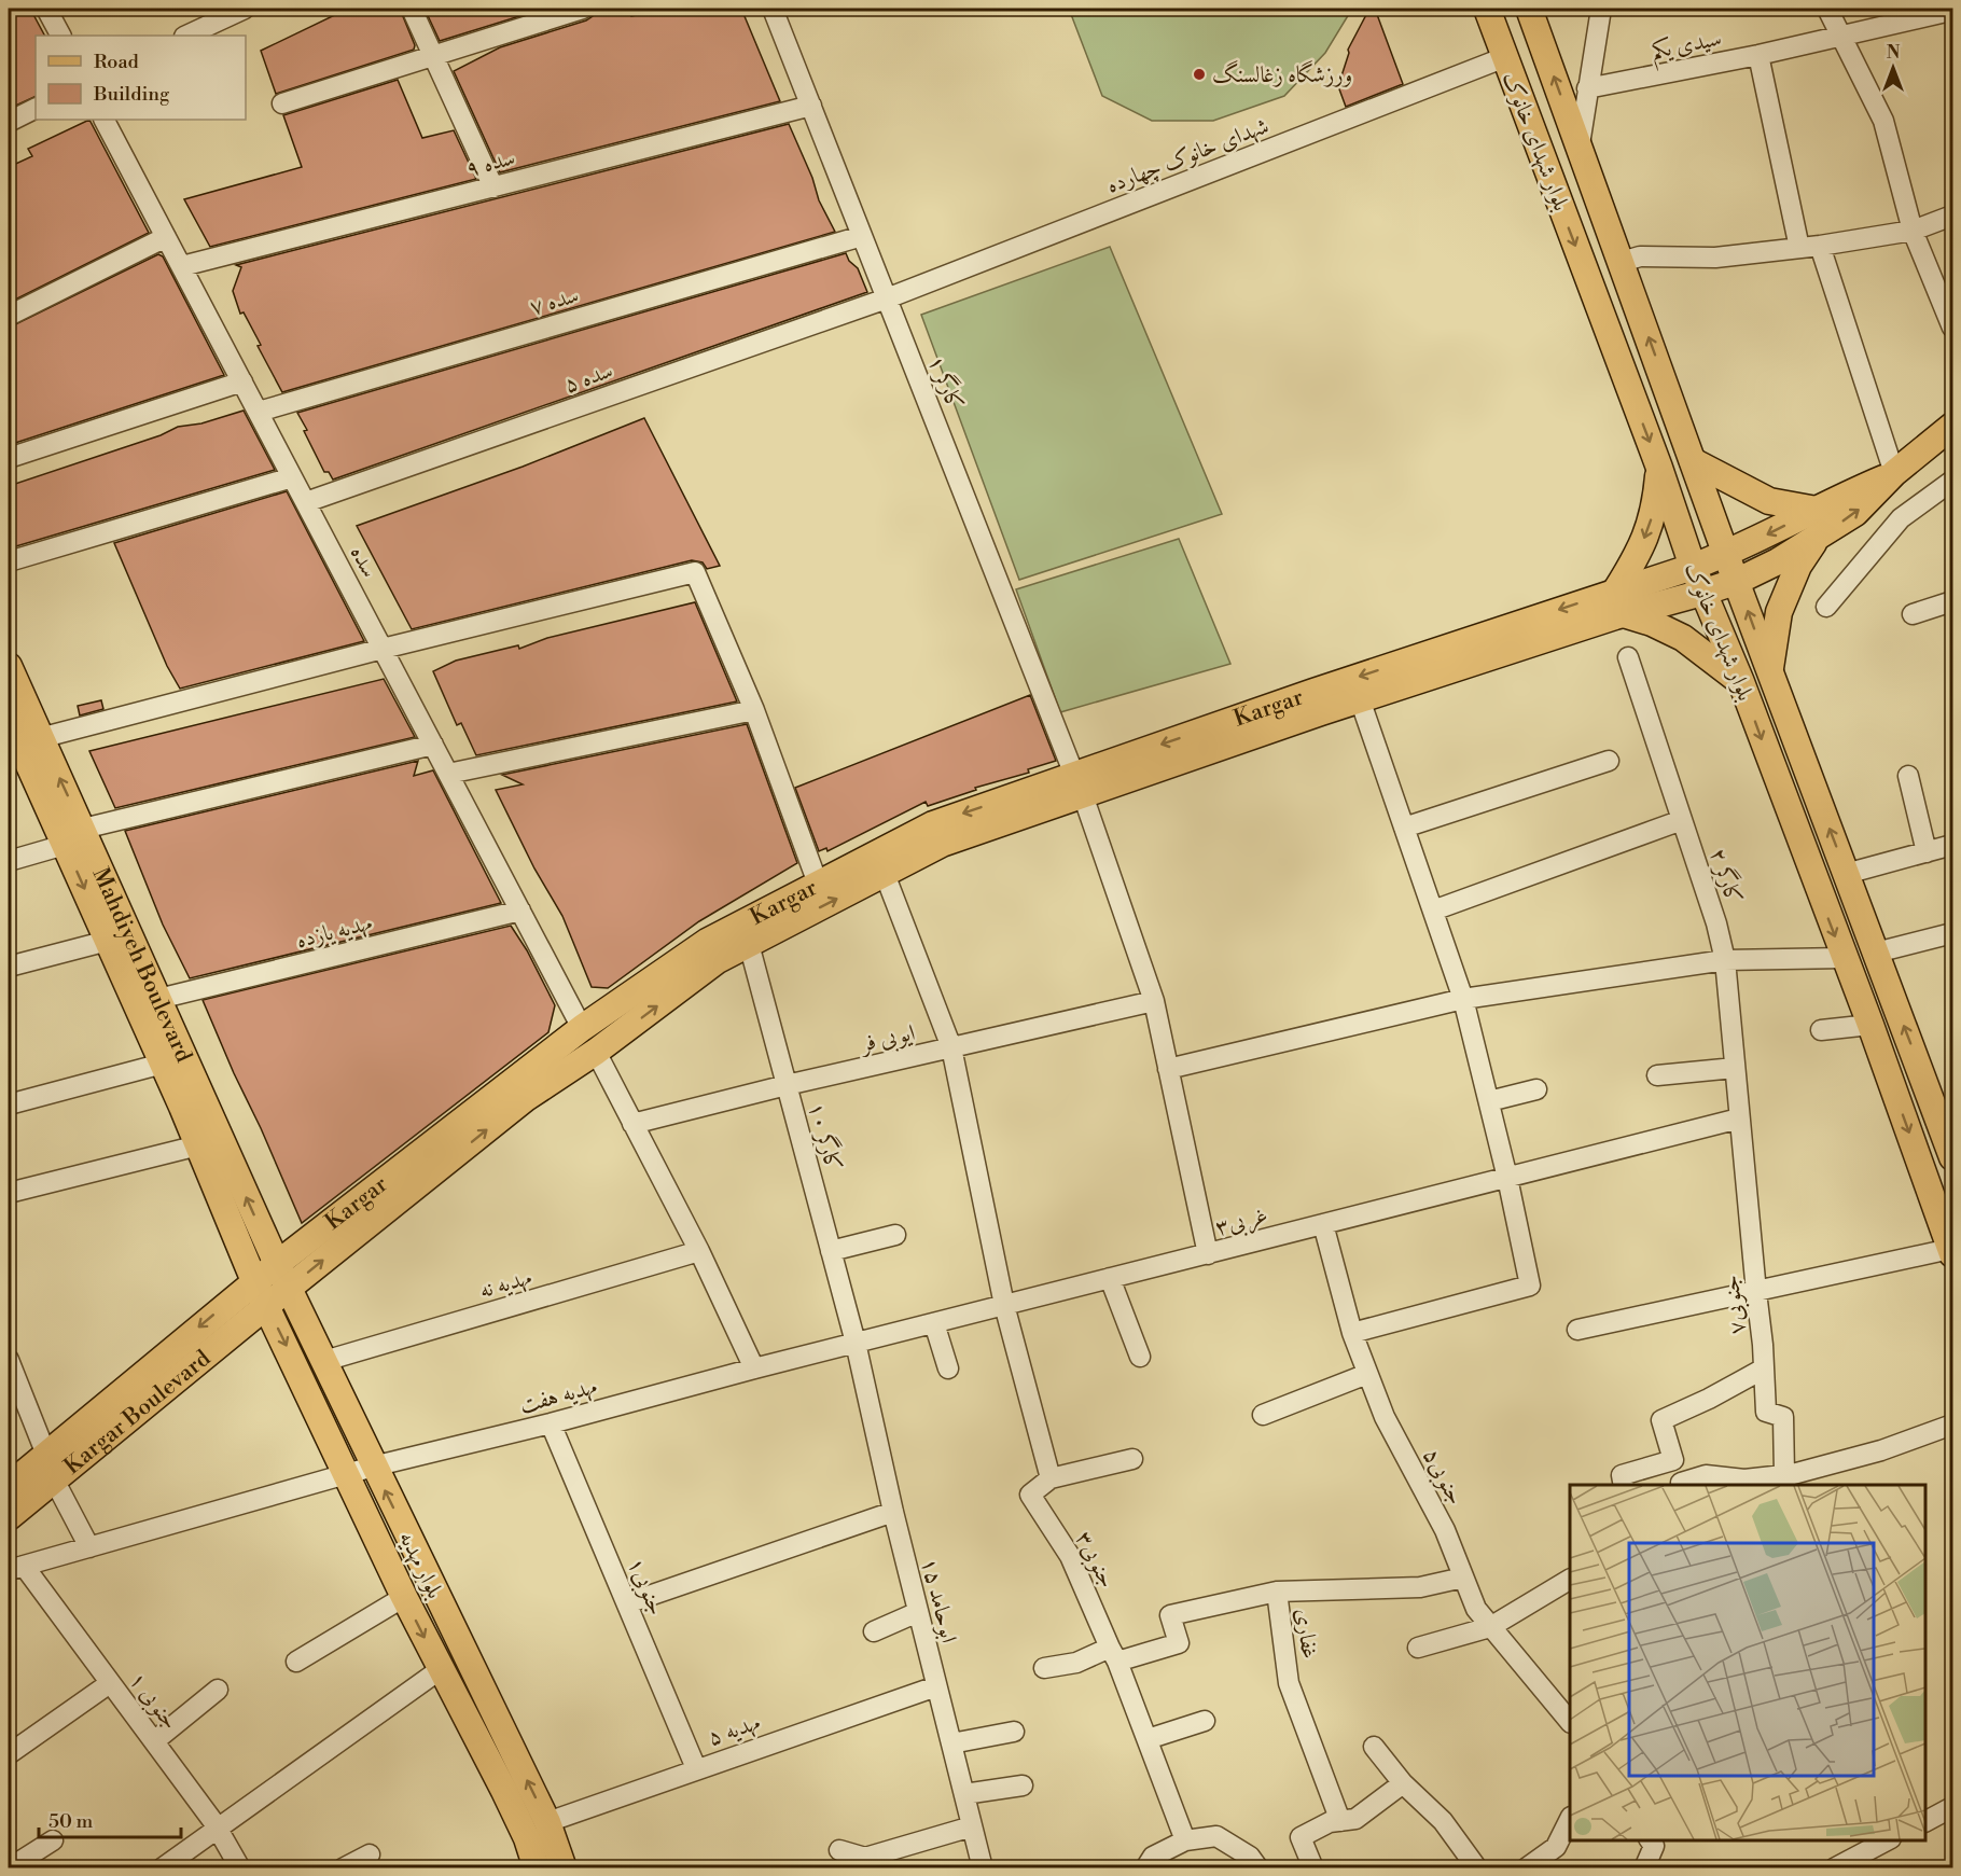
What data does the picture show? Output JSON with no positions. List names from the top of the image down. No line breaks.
{"streets":{"main road":["بلوار شهدای خانوک","Kargar","Mahdiyeh Boulevard","Kargar Boulevard","بلوار مهدیه"],"street":["سیدی یکم","شهدای خانوک چهارده","سده ۹","سده ۷","سده ۵","کارگر ۱","سده","کارگر ۲","مهدیه یازده","ایوبی فر","کارگر ۱۰","غربی۳","مهدیه نه","جنوبی۷","مهدیه هفت","جنوبی۵","جنوبی۳","جنوبی۱","ابوحامد ۱۵","غفاری","۱ جنوبی","مهدیه ۵"]},"crossings":[["بلوار شهدای خانوک","شهدای خانوک چهارده"],["بلوار شهدای خانوک","Kargar"],["شهدای خانوک چهارده","سده ۵"],["شهدای خانوک چهارده","کارگر ۱"],["سده ۹","کارگر ۱"],["سده ۹","سده"],["سده ۷","کارگر ۱"],["سده ۷","سده"],["سده ۵","کارگر ۱"],["سده ۵","سده"],["کارگر ۱","Kargar"],["کارگر ۱","ایوبی فر"],["کارگر ۱","غربی۳"],["سده","Kargar"],["سده","مهدیه یازده"],["Kargar","Mahdiyeh Boulevard"],["Kargar","کارگر ۱۰"],["Kargar","Kargar Boulevard"],["Kargar","بلوار مهدیه"],["کارگر ۲","غربی۳"],["کارگر ۲","جنوبی۷"],["مهدیه یازده","Mahdiyeh Boulevard"],["Mahdiyeh Boulevard","بلوار مهدیه"],["ایوبی فر","کارگر ۱۰"],["کارگر ۱۰","غربی۳"],["کارگر ۱۰","ابوحامد ۱۵"],["غربی۳","جنوبی۷"],["غربی۳","مهدیه هفت"],["غربی۳","جنوبی۵"],["غربی۳","ابوحامد ۱۵"],["مهدیه نه","بلوار مهدیه"],["مهدیه هفت","بلوار مهدیه"],["مهدیه هفت","جنوبی۱"],["مهدیه هفت","۱ جنوبی"],["Kargar Boulevard","بلوار مهدیه"],["جنوبی۵","غفاری"],["بلوار مهدیه","مهدیه ۵"],["جنوبی۱","مهدیه ۵"],["ابوحامد ۱۵","مهدیه ۵"]],"places":["ورزشگاه زغالسنگ"],"legend":["Road","Building"],"scale_bar":"50 m","north":"top"}
